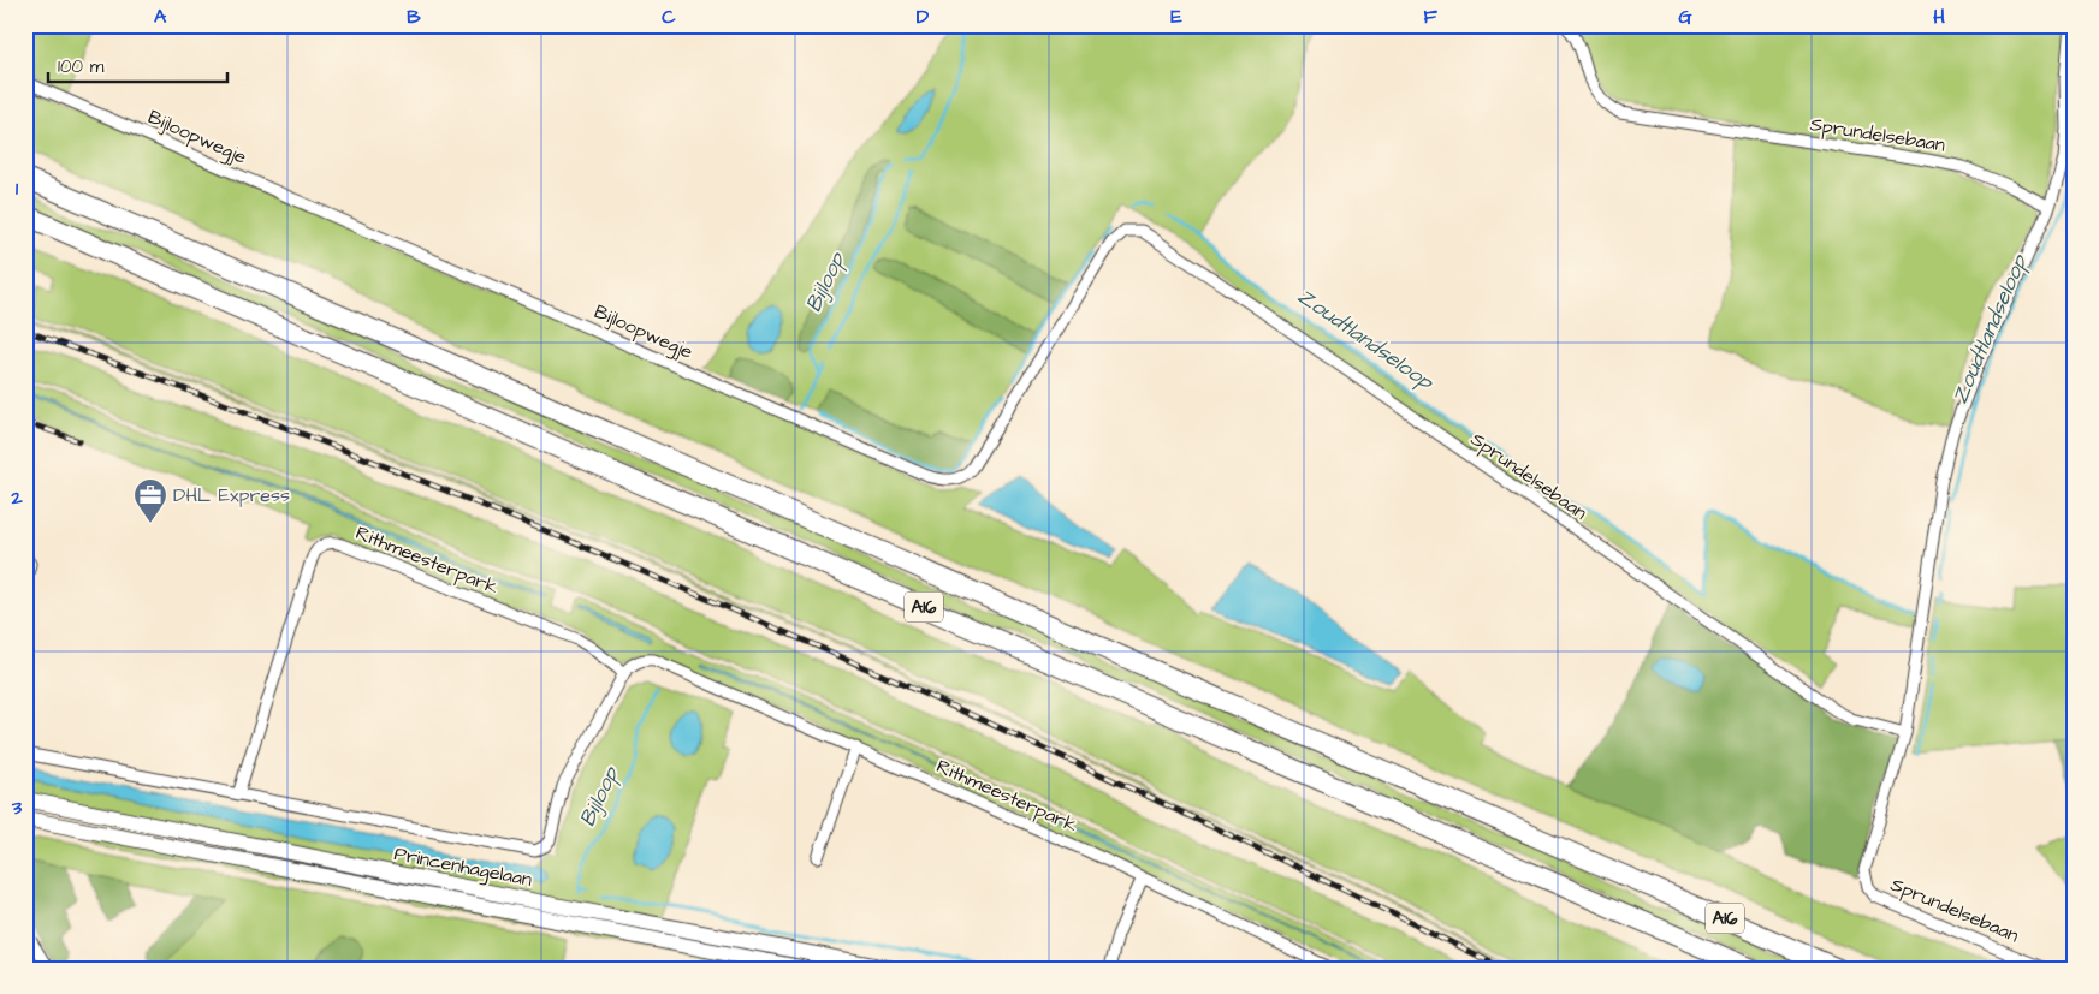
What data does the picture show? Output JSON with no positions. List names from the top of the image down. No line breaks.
{"streets":{"highway":["A16"],"main road":["Princenhagelaan"],"street":["Sprundelsebaan","Bijloopwegje","Rithmeesterpark"]},"crossings":[["Sprundelsebaan","Bijloopwegje"]],"water":["Bijloop","Zoudtlandseloop"],"places":{"office":["DHL Express"]},"scale_bar":"100 m","grid":{"columns":["A","B","C","D","E","F","G","H"],"rows":["1","2","3"]}}
